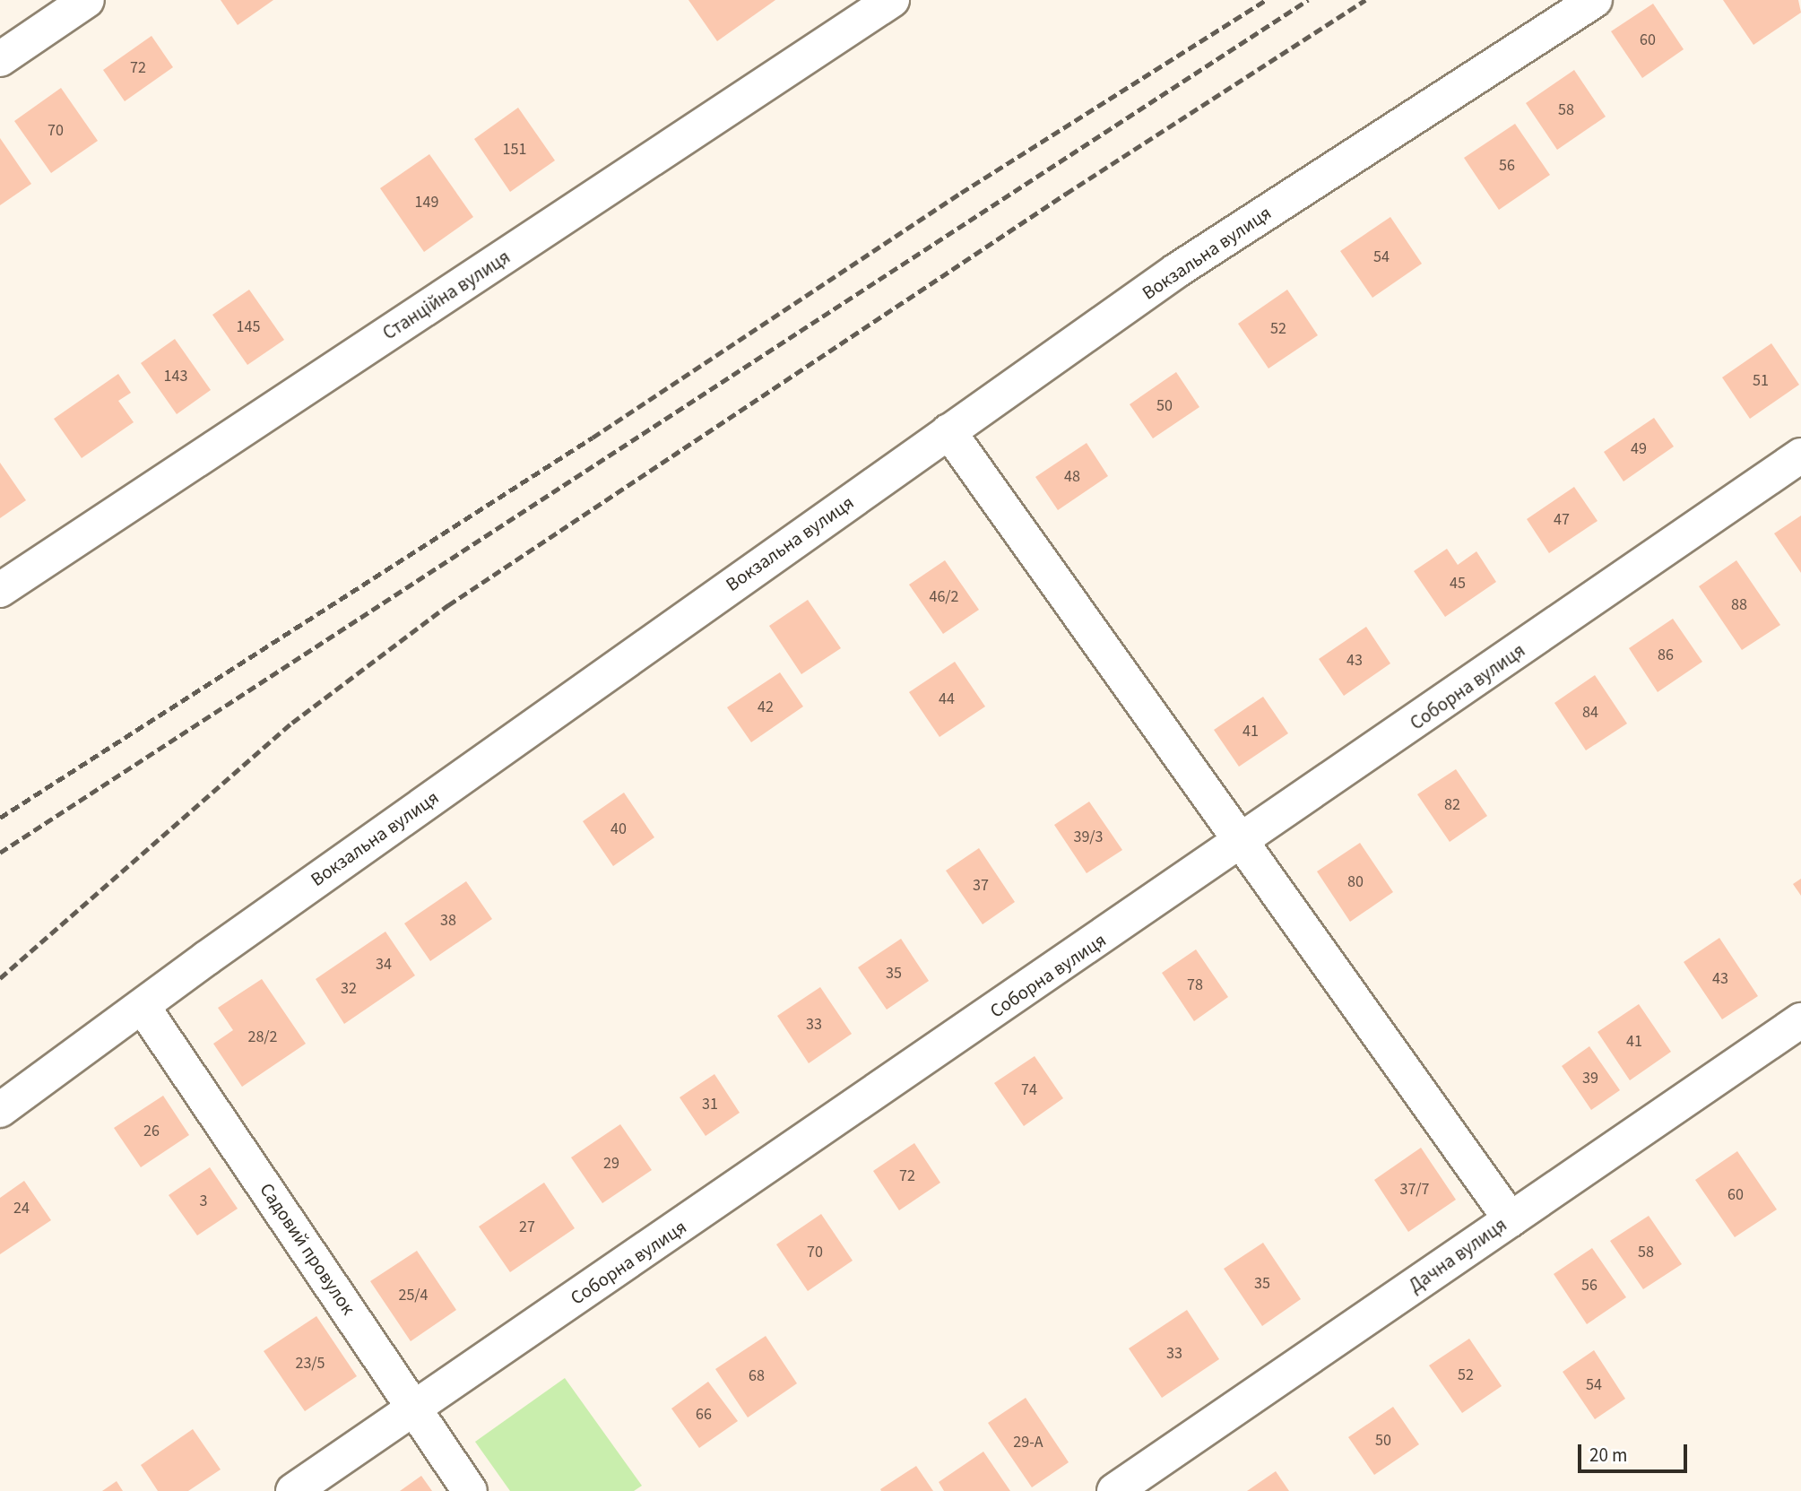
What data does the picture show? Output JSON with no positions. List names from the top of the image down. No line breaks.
{"streets":{"street":["Вокзальна вулиця","Станційна вулиця","Соборна вулиця","Садовий провулок","Дачна вулиця"]},"crossings":[["Вокзальна вулиця","Садовий провулок"],["Соборна вулиця","Садовий провулок"]],"house_numbers":["60","72","58","70","151","56","149","54","145","52","143","51","50","49","48","47","45","46/2","88","86","43","44","42","84","41","82","40","39/3","80","37","38","34","35","43","78","32","33","28/2","41","39","74","31","26","29","72","37/7","60","3","24","27","70","58","35","56","25/4","33","23/5","52","68","54","66","50","29-А"],"scale_bar":"20 m"}
